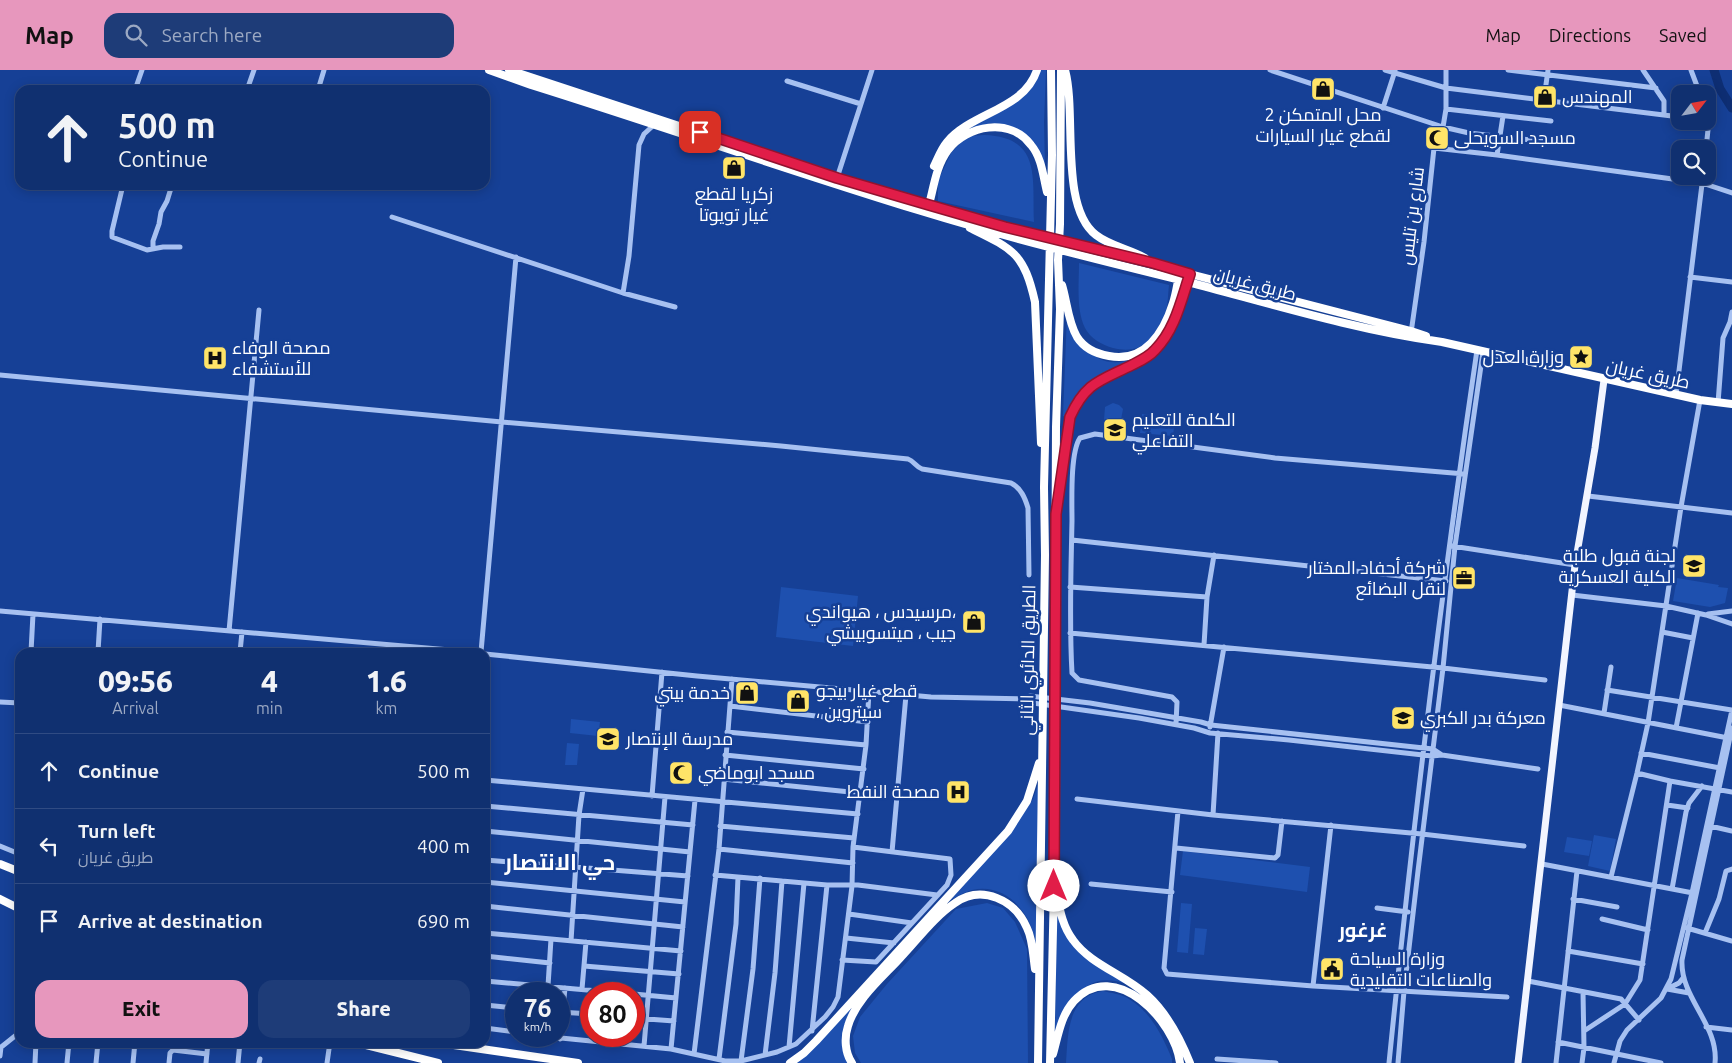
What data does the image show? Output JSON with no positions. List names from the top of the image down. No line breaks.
{"streets":{"highway":["طريق غريان","الطريق الدائري الثاني"],"street":["شارع بن تليس"]},"crossings":[["شارع بن تليس","طريق غريان"]],"districts":["حي الانتصار","غرغور"],"places":{"shop":["محل المتمكن 2 لقطع غيار السيارات","المهندس","زكريا لقطع غيار تويوتا","مرسيدس ، هيواندي، جيب ، ميتسوبيشي","خدمة بيتي","قطع غيار بيجو ، سيتروين"],"mosque":["مسجد السويحلى","مسجد ابوماضي"],"place":["وزارة العدل"],"hospital":["مصحة الوفاء للأستشفاء","مصحة النفط"],"school or university":["الكلمة للتعليم التفاعلي","لجنة قبول طلبة الكلية العسكرية","معركة بدر الكبري","مدرسة الإنتصار"],"office":["شركة أحفاد المختار لنقل البضائع"],"public building":["وزارة السياحة والصناعات التقليدية"]},"north":"top right","page":{"header":"Map","search":"Search here","nav":["Map","Directions","Saved"],"turn":["500 m","Continue"],"eta":["09:56","Arrival","4","min","1.6","km"],"list":[{"name":"Continue","value":"500 m"},{"name":"Turn left","note":"طريق غريان","value":"400 m"},{"name":"Arrive at destination","value":"690 m"}],"buttons":["Exit","Share"],"speed":"76 km/h","limit":"80"}}
